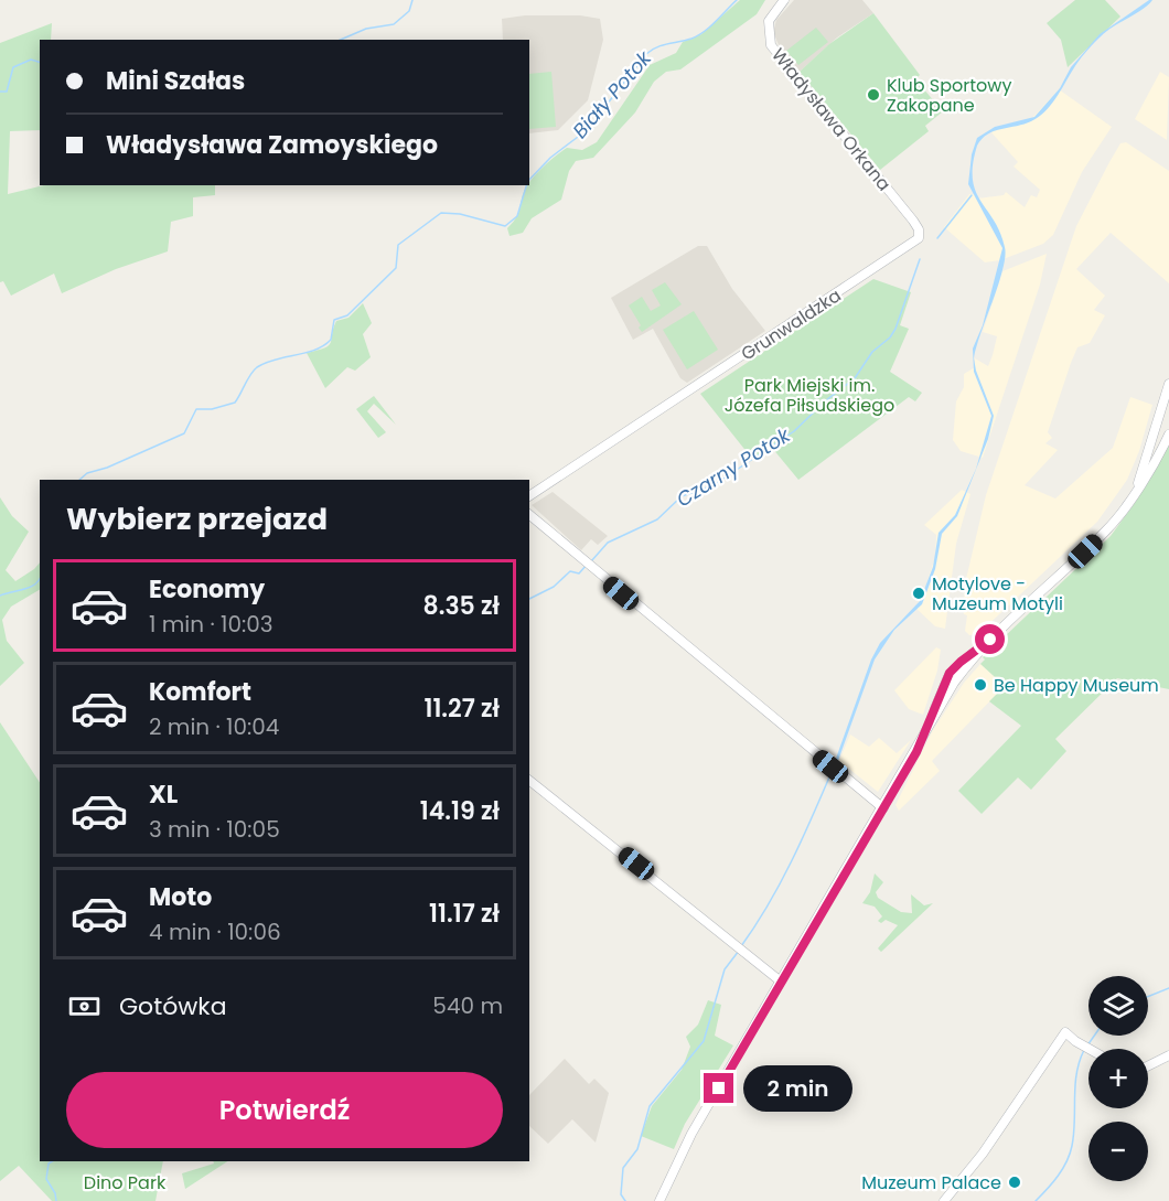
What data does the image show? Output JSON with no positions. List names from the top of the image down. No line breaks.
{"streets":{"street":["Władysława Orkana","Grunwaldzka"]},"crossings":[["Władysława Orkana","Grunwaldzka"]],"water":["Biały Potok","Czarny Potok"],"parks":["Park Miejski im. Józefa Piłsudskiego","Dino Park"],"places":["Klub Sportowy Zakopane","Motylove - Muzeum Motyli","Be Happy Museum","Muzeum Palace"],"page":{"banner":["Mini Szałas","Władysława Zamoyskiego"],"heading":"Wybierz przejazd","list":[{"name":"Economy","note":"1 min · 10:03","value":"8.35 zł"},{"name":"Komfort","note":"2 min · 10:04","value":"11.27 zł"},{"name":"XL","note":"3 min · 10:05","value":"14.19 zł"},{"name":"Moto","note":"4 min · 10:06","value":"11.17 zł"}],"pay":["Gotówka","540 m"],"map_buttons":["+","−"],"buttons":"Potwierdź","bubble":"2 min"}}
